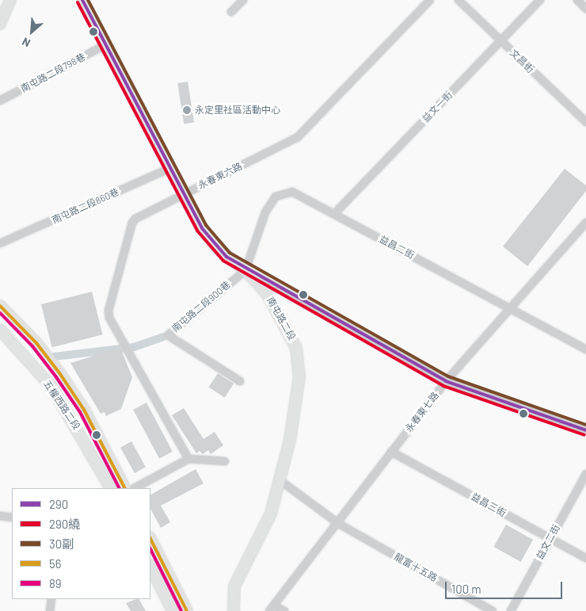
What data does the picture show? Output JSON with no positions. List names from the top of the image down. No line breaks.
{"streets":{"main road":["南屯路二段","五權西路二段"],"street":["文昌街","南屯路二段798巷","益文一街","永春東六路","南屯路二段860巷","益昌二街","南屯路二段900巷","永春東七路","益昌三街","益文二街","龍富十五路"]},"crossings":[["文昌街","益文一街"],["南屯路二段798巷","南屯路二段"],["益文一街","益昌二街"],["永春東六路","南屯路二段"],["南屯路二段860巷","南屯路二段"],["益昌二街","南屯路二段900巷"],["益昌二街","南屯路二段"],["益昌二街","永春東七路"],["南屯路二段900巷","南屯路二段"],["南屯路二段","龍富十五路"],["永春東七路","益昌三街"],["永春東七路","龍富十五路"],["益昌三街","益文二街"]],"places":["永定里社區活動中心"],"lines":["transit line 290","transit line 30副","transit line 290繞","transit line 56","transit line 89"],"legend":["290","290繞","30副","56","89"],"scale_bar":"100 m","north":"bottom left"}
